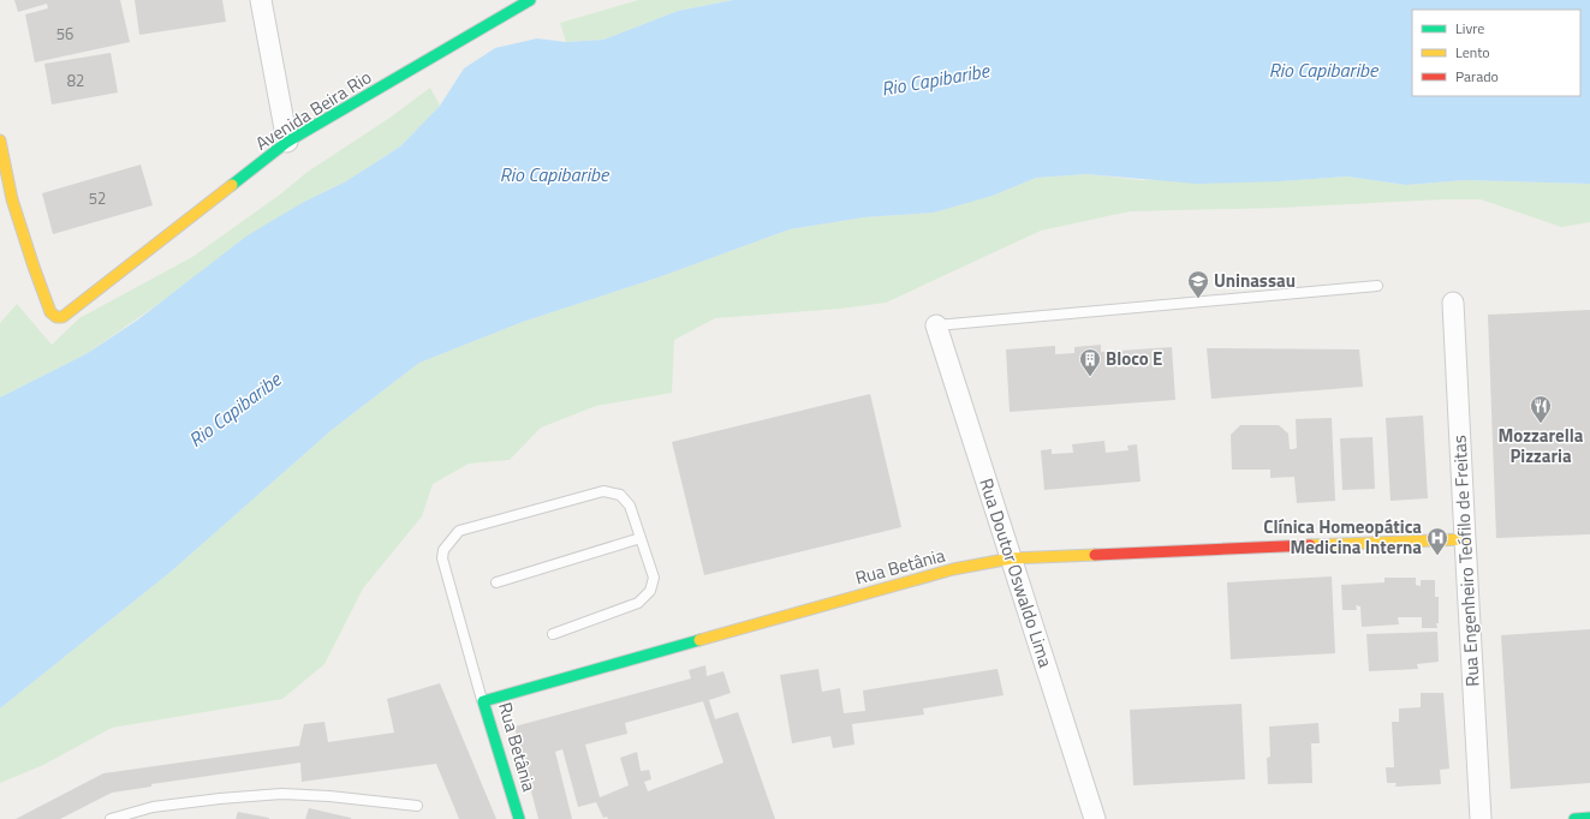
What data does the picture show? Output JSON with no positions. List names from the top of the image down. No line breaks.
{"streets":{"street":["Avenida Beira Rio","Rua Engenheiro Teófilo de Freitas","Rua Betânia","Rua Doutor Oswaldo Lima"]},"crossings":[["Rua Engenheiro Teófilo de Freitas","Rua Betânia"],["Rua Betânia","Rua Doutor Oswaldo Lima"]],"water":["Rio Capibaribe"],"places":{"school or university":["Uninassau"],"building":["Bloco E"],"restaurant":["Mozzarella Pizzaria"],"hospital":["Clínica Homeopática Medicina Interna"]},"house_numbers":["56","82","52"],"legend":["Livre","Lento","Parado"]}
